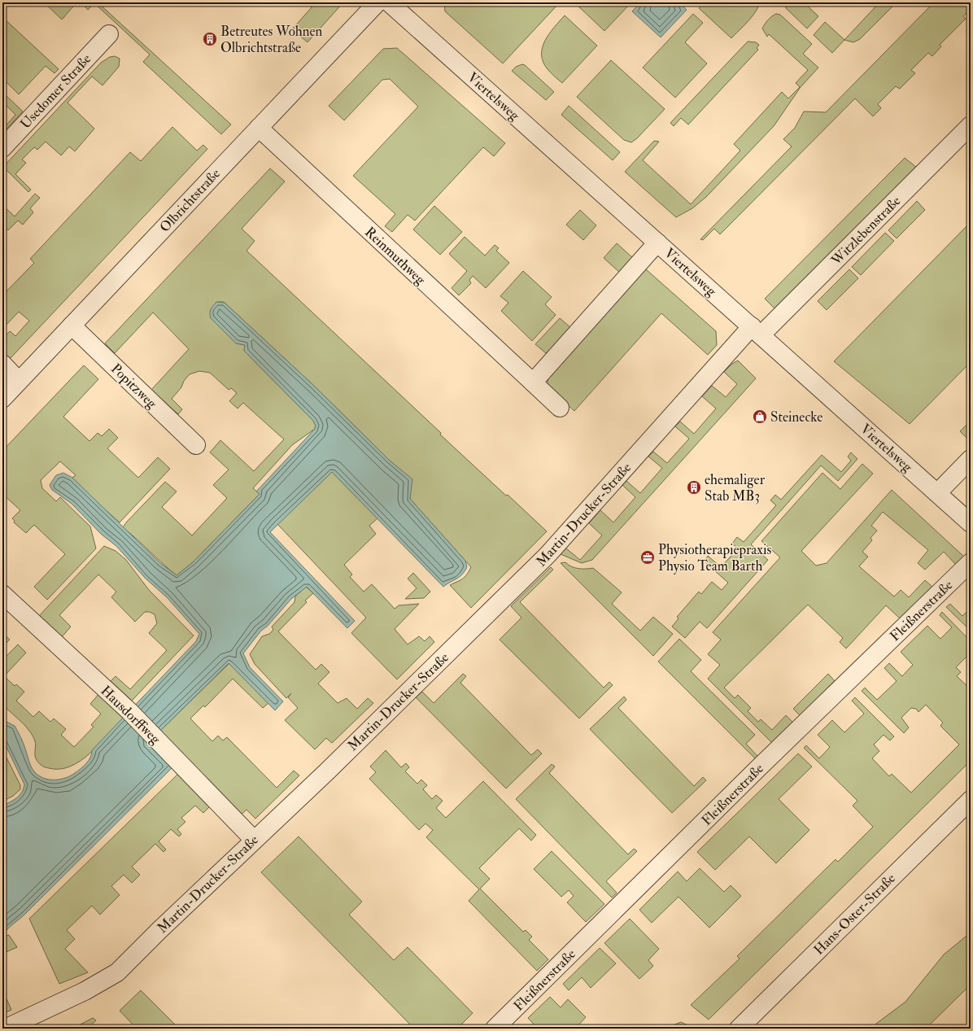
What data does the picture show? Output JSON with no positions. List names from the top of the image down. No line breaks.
{"streets":{"street":["Usedomer Straße","Viertelsweg","Olbrichtstraße","Witzlebenstraße","Reinmuthweg","Popitzweg","Martin-Drucker-Straße","Fleißnerstraße","Hausdorffweg","Hans-Oster-Straße"]},"crossings":[["Viertelsweg","Witzlebenstraße"],["Viertelsweg","Martin-Drucker-Straße"],["Olbrichtstraße","Reinmuthweg"],["Olbrichtstraße","Popitzweg"],["Witzlebenstraße","Martin-Drucker-Straße"],["Martin-Drucker-Straße","Hausdorffweg"]],"places":{"building":["Betreutes Wohnen Olbrichtstraße","ehemaliger Stab MB3"],"shop":["Steinecke"],"office":["Physiotherapiepraxis Physio Team Barth"]}}
